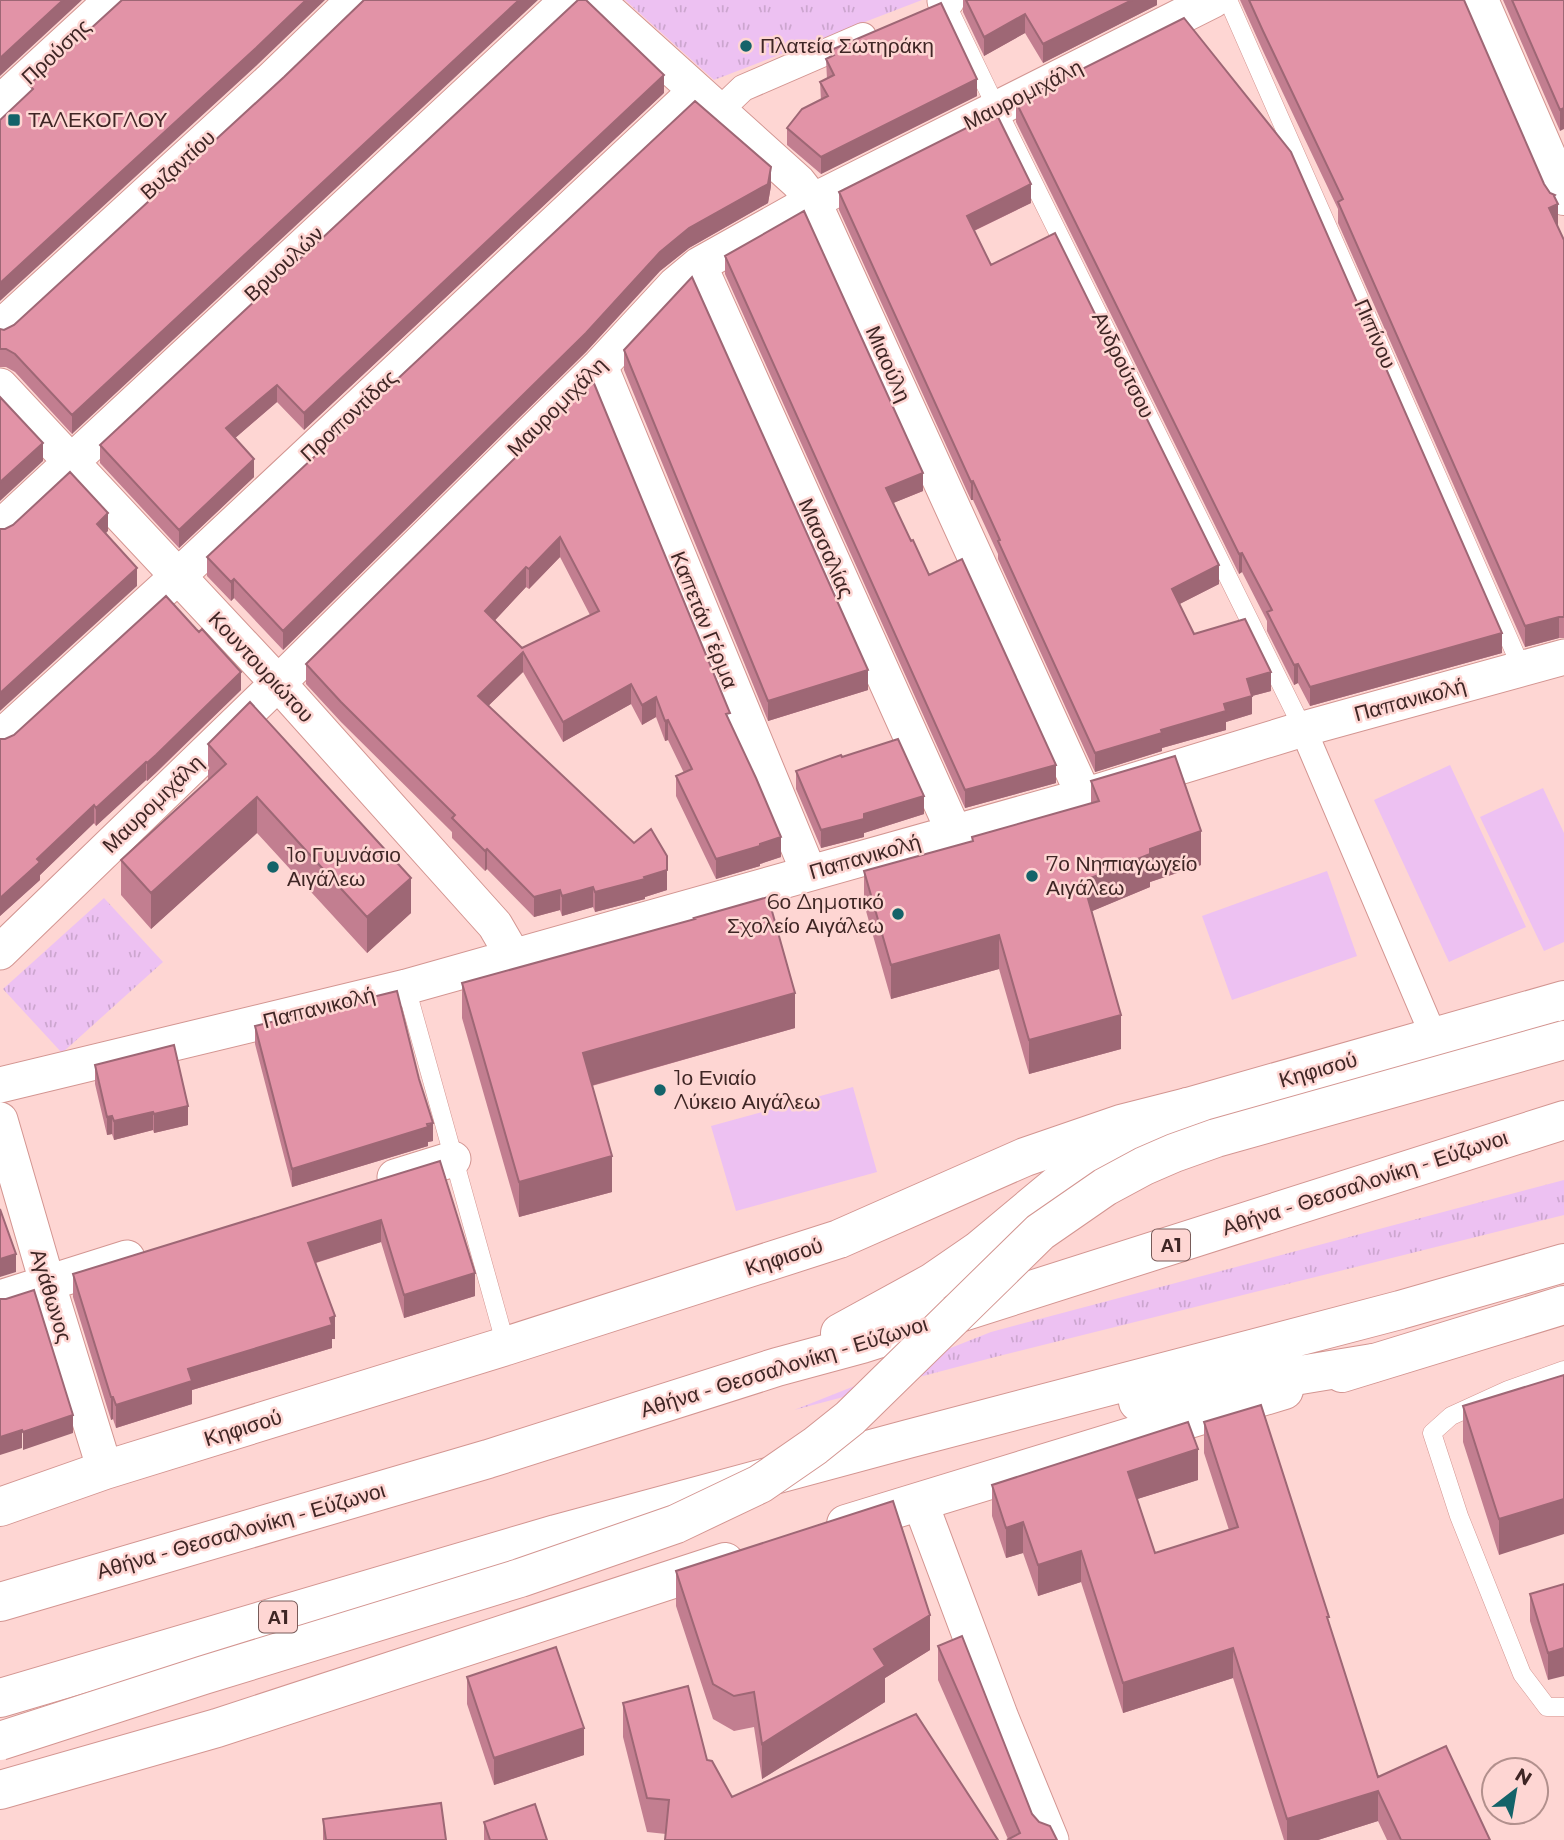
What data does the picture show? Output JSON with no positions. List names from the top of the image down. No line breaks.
{"streets":{"main road":["Κηφισού","Αθήνα - Θεσσαλονίκη - Εύζωνοι","Α1"],"street":["Προύσης","Μαυρομιχάλη","Βυζαντίου","Βρυουλών","Μιαούλη","Προποντίδας","Μασσαλίας","Καπετάν Γέρμα","Κουντουριώτου","Παπανικολή","Αγάθωνος"],"lane":["Πιπίνου","Ανδρούτσου"]},"crossings":[["Μαυρομιχάλη","Μιαούλη"],["Μαυρομιχάλη","Ανδρούτσου"],["Μαυρομιχάλη","Μασσαλίας"],["Μαυρομιχάλη","Καπετάν Γέρμα"],["Μαυρομιχάλη","Κουντουριώτου"],["Βρυουλών","Κουντουριώτου"],["Πιπίνου","Παπανικολή"],["Μιαούλη","Προποντίδας"],["Μιαούλη","Παπανικολή"],["Ανδρούτσου","Παπανικολή"],["Προποντίδας","Κουντουριώτου"],["Μασσαλίας","Παπανικολή"],["Καπετάν Γέρμα","Παπανικολή"],["Κουντουριώτου","Παπανικολή"],["Κηφισού","Αγάθωνος"]],"places":{"other":["Πλατεία Σωτηράκη","1ο Γυμνάσιο Αιγάλεω","7ο Νηπιαγωγείο Αιγάλεω","6ο Δημοτικό Σχολείο Αιγάλεω","1ο Ενιαίο Λύκειο Αιγάλεω"],"transit":["ΤΑΛΕΚΟΓΛΟΥ"]},"north":"top right"}
